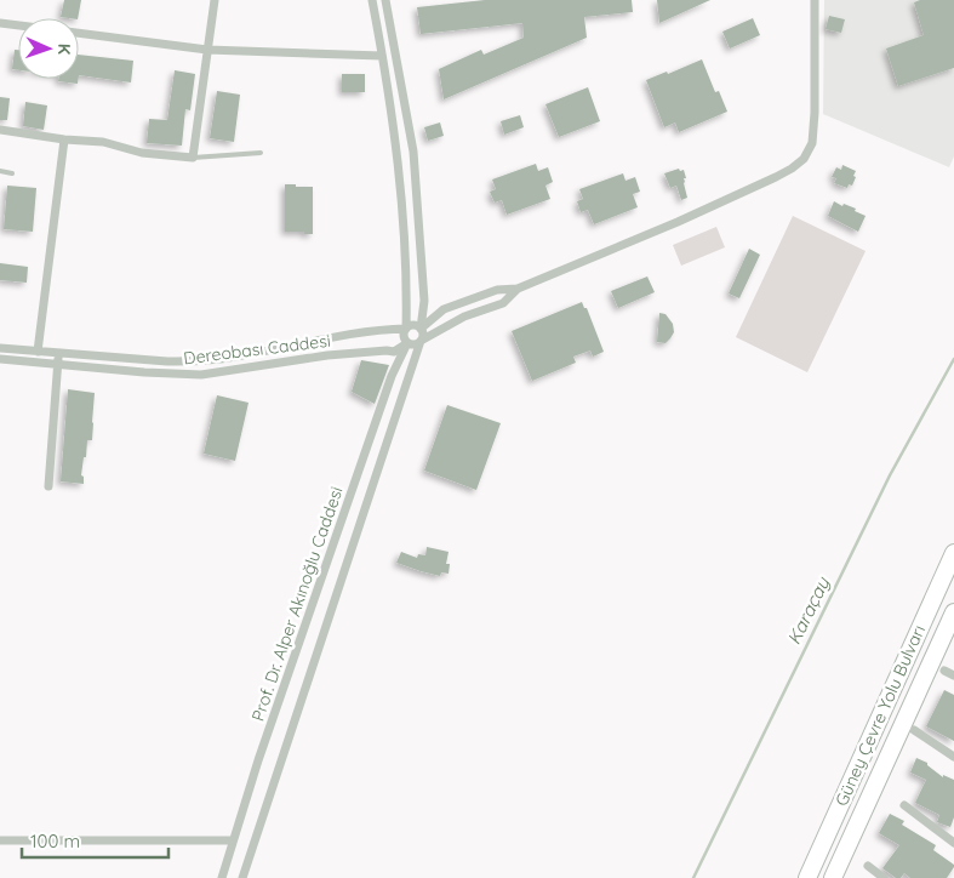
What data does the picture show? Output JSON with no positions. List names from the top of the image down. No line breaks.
{"streets":{"highway":["Güney Çevre Yolu Bulvarı"],"street":["Dereobası Caddesi","Prof. Dr. Alper Akınoğlu Caddesi"]},"crossings":[["Dereobası Caddesi","Prof. Dr. Alper Akınoğlu Caddesi"]],"water":["Karaçay"],"scale_bar":"100 m","north":"right"}
